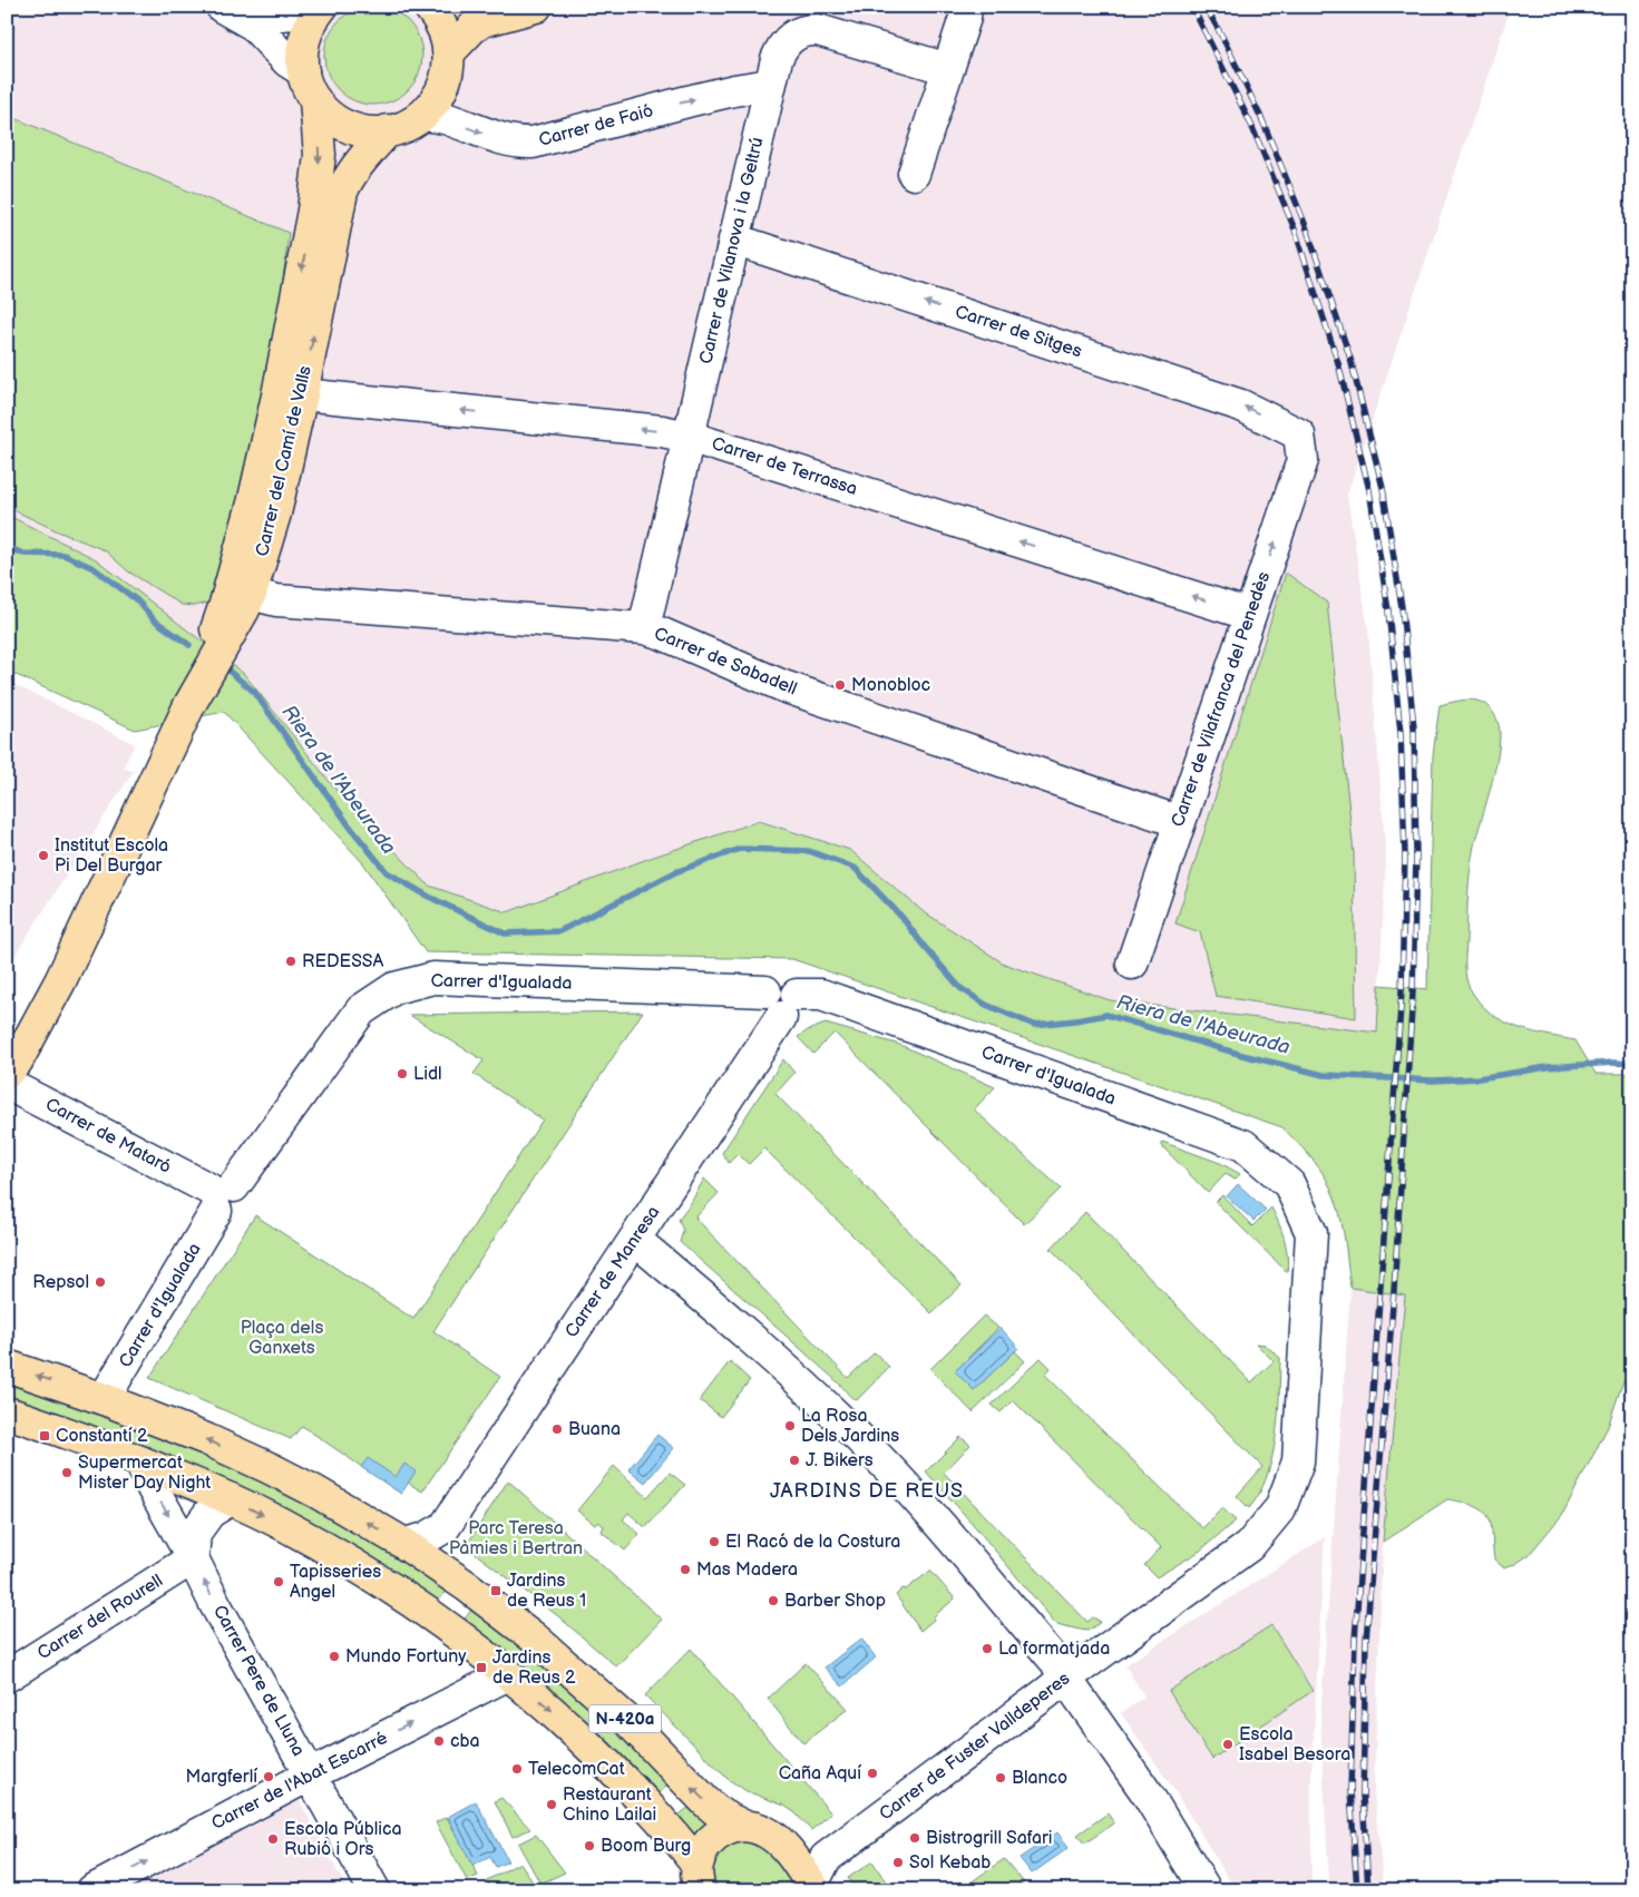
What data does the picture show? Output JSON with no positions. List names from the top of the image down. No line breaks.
{"streets":{"main road":["Carrer del Camí de Valls","N-420a"],"street":["Carrer de Faió","Carrer de Vilanova i la Geltrú","Carrer de Sitges","Carrer de Terrassa","Carrer de Sabadell","Carrer de Vilafranca del Penedès","Carrer d'Igualada","Carrer de Mataró","Carrer de Manresa","Carrer del Rourell","Carrer Pere de Lluna","Carrer de Fuster Valldeperes","Carrer de l'Abat Escarré"]},"crossings":[["Carrer de Faió","Carrer de Vilanova i la Geltrú"],["Carrer de Vilanova i la Geltrú","Carrer de Sitges"],["Carrer de Vilanova i la Geltrú","Carrer de Terrassa"],["Carrer de Vilanova i la Geltrú","Carrer de Sabadell"],["Carrer de Sitges","Carrer de Vilafranca del Penedès"],["Carrer del Camí de Valls","Carrer de Terrassa"],["Carrer del Camí de Valls","Carrer de Sabadell"],["Carrer del Camí de Valls","Carrer de Mataró"],["Carrer de Terrassa","Carrer de Vilafranca del Penedès"],["Carrer de Sabadell","Carrer de Vilafranca del Penedès"],["Carrer d'Igualada","Carrer de Mataró"],["Carrer d'Igualada","Carrer de Manresa"],["Carrer d'Igualada","N-420a"],["Carrer d'Igualada","Carrer de Fuster Valldeperes"],["Carrer del Rourell","Carrer Pere de Lluna"],["Carrer Pere de Lluna","N-420a"],["Carrer Pere de Lluna","Carrer de l'Abat Escarré"],["N-420a","Carrer de Fuster Valldeperes"],["N-420a","Carrer de l'Abat Escarré"]],"one_way":["Carrer de Faió","Carrer de Sitges","Carrer de Terrassa","Carrer de l'Abat Escarré"],"districts":["JARDINS DE REUS"],"water":["Riera de l'Abeurada"],"parks":["Plaça dels Ganxets","Parc Teresa Pàmies i Bertran"],"places":{"other":["Monobloc","Institut Escola Pi Del Burgar","REDESSA","Lidl","Repsol","La Rosa Dels Jardins","Buana","J. Bikers","Supermercat Mister Day Night","El Racó de la Costura","Mas Madera","Tapisseries Angel","Barber Shop","La formatjada","Mundo Fortuny","cba","Escola Isabel Besora","TelecomCat","Caña Aquí","Margferlí","Blanco","Restaurant Chino Lailai","Bistrogrill Safari","Escola Pública Rubió i Ors","Boom Burg","Sol Kebab"],"transit":["Constantí 2","Jardins de Reus 1","Jardins de Reus 2"]}}
